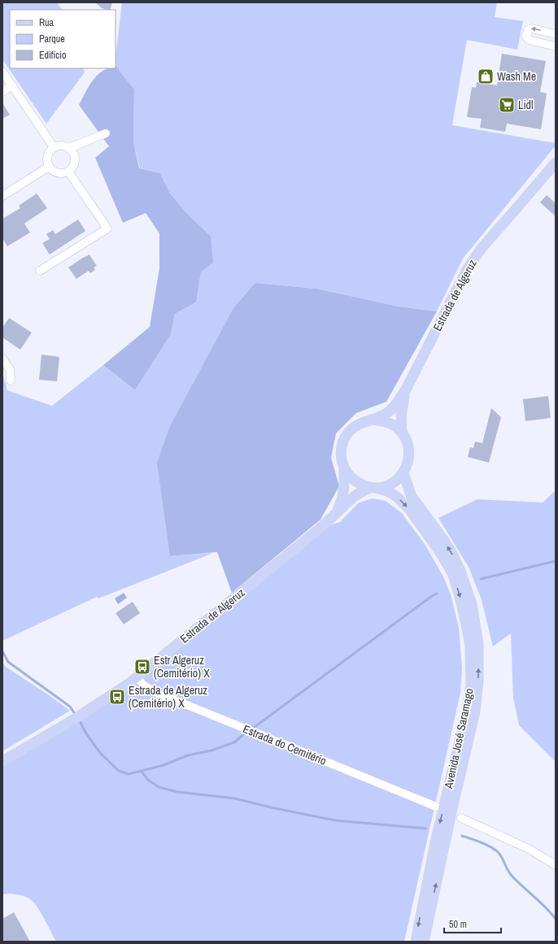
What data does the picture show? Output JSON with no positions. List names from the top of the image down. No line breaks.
{"streets":{"main road":["Estrada de Algeruz","Avenida José Saramago"],"street":["Estrada do Cemitério"]},"crossings":[["Estrada de Algeruz","Avenida José Saramago"],["Estrada de Algeruz","Estrada do Cemitério"]],"places":{"shop":["Wash Me"],"supermarket":["Lidl"],"bus stop":["Estr Algeruz (Cemitério) X","Estrada de Algeruz (Cemitério) X"]},"legend":["Rua","Parque","Edifício"],"scale_bar":"50 m"}
